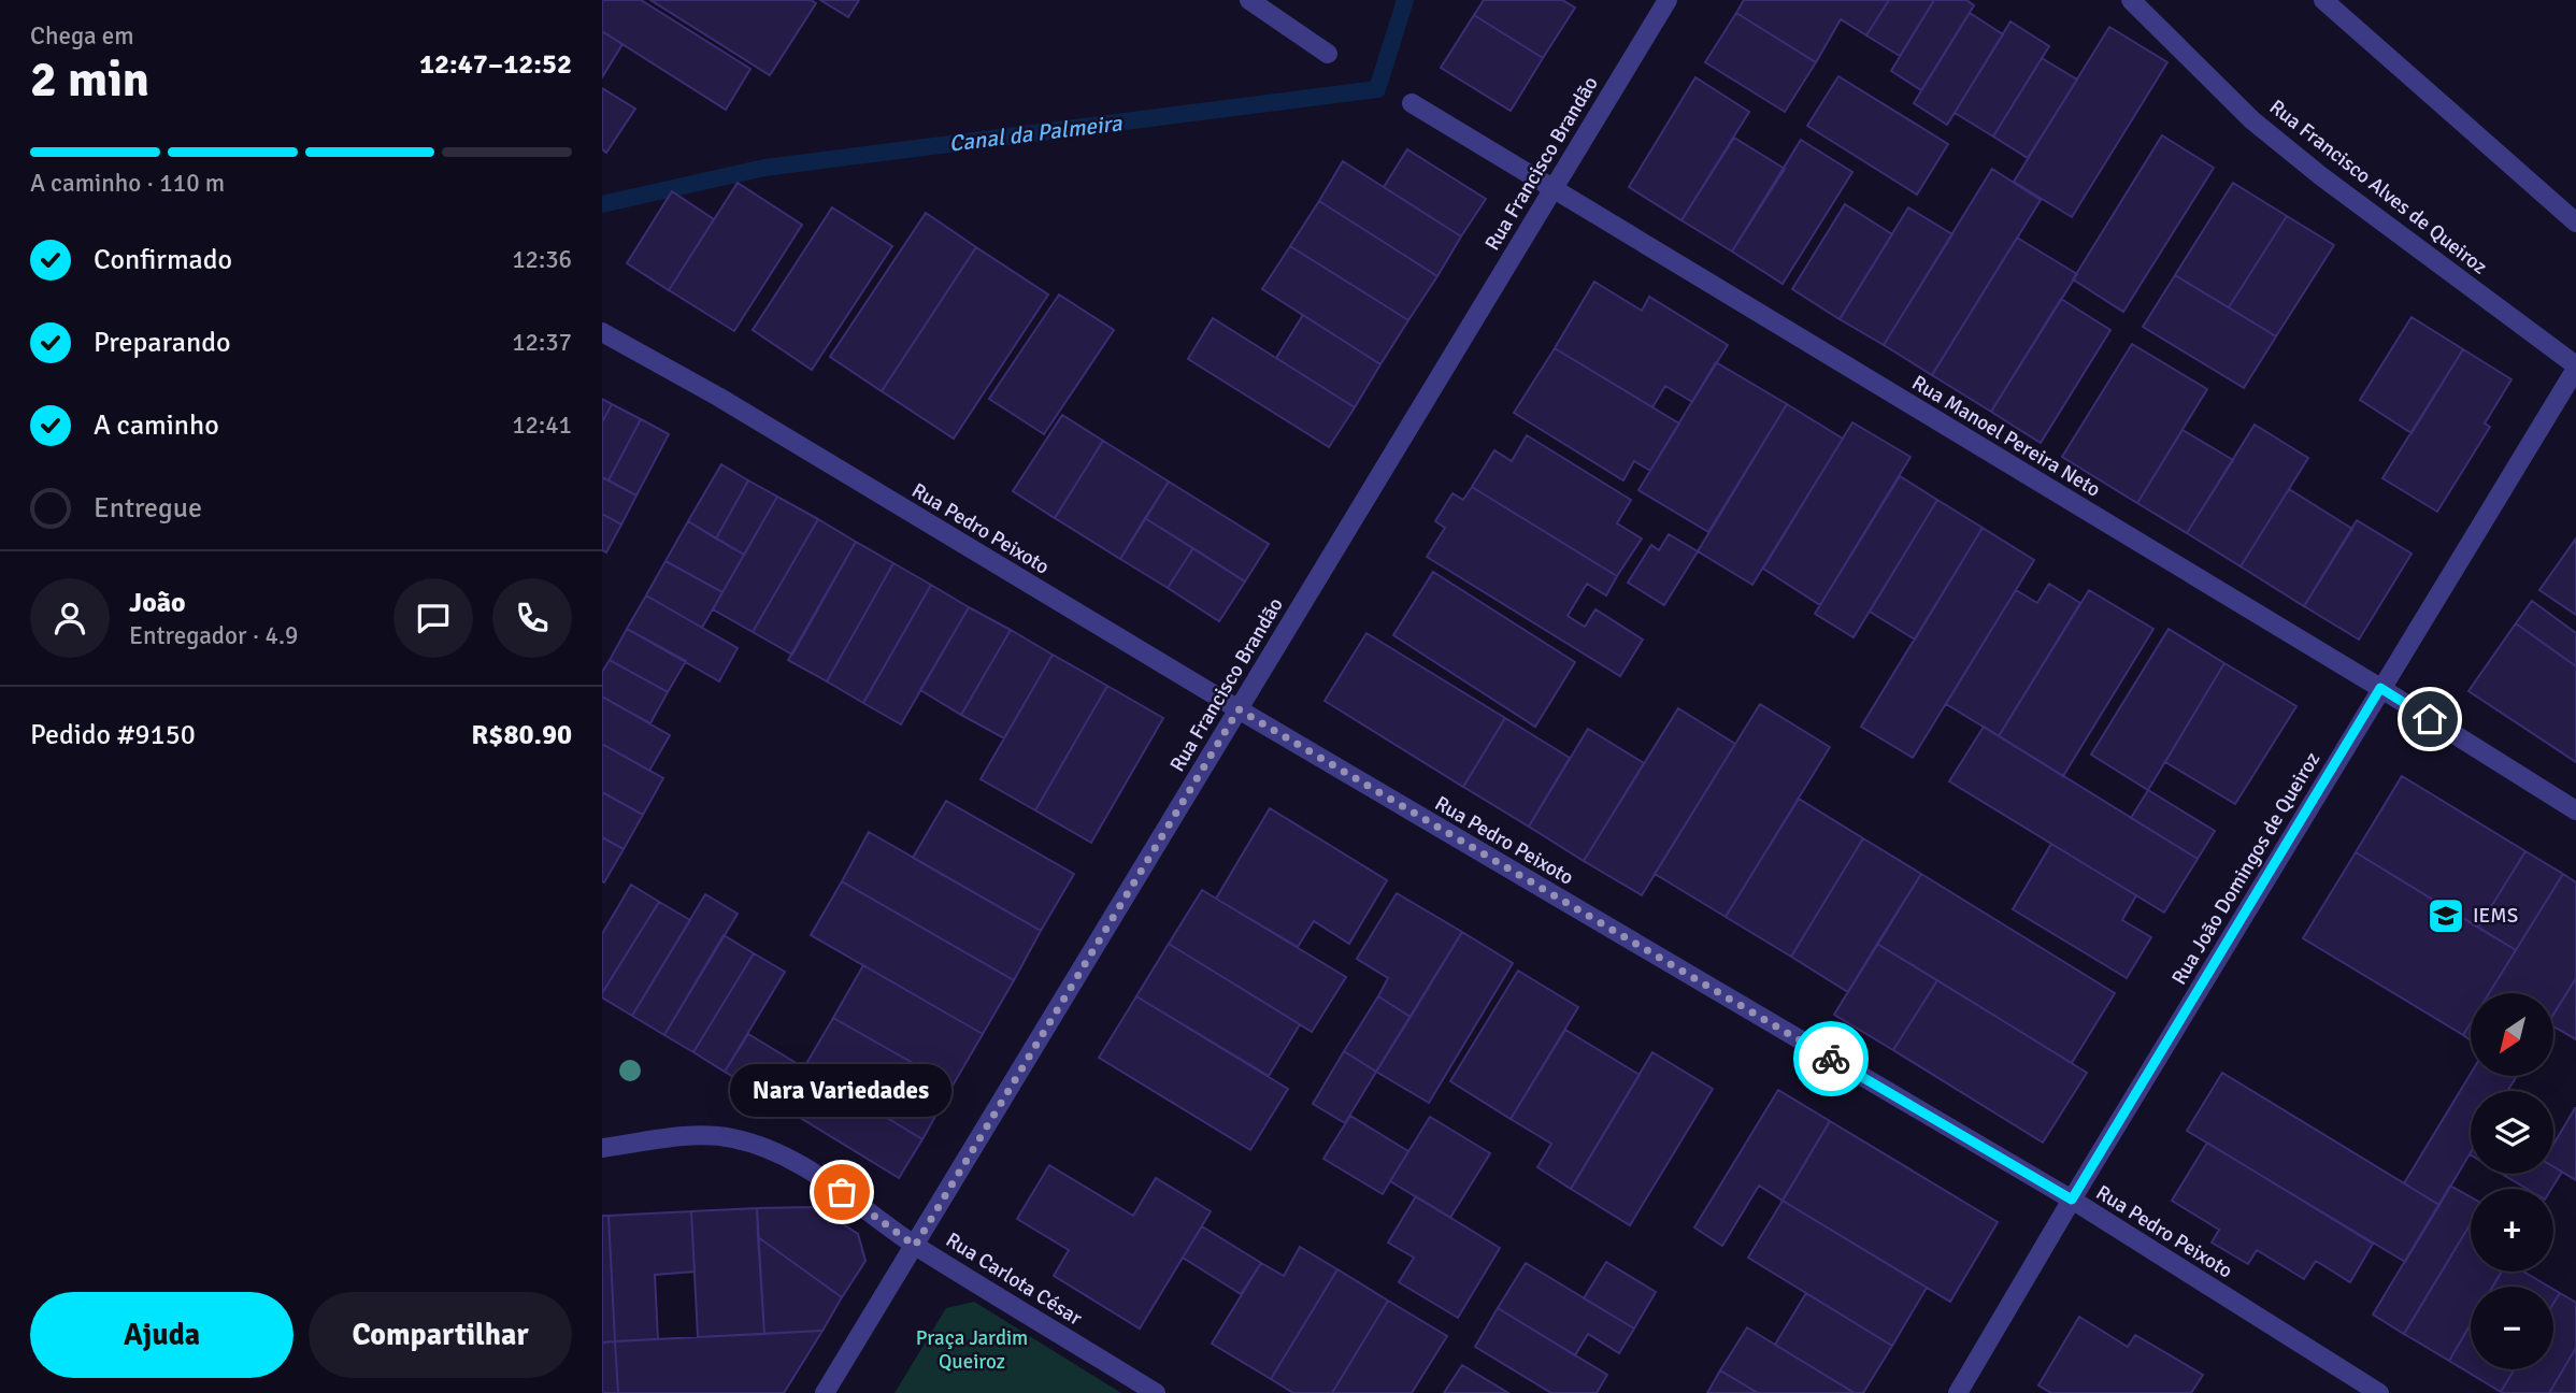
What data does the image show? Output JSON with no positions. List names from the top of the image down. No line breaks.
{"streets":{"street":["Rua Francisco Brandão","Rua Francisco Alves de Queiroz","Rua Manoel Pereira Neto","Rua Pedro Peixoto","Rua João Domingos de Queiroz","Rua Carlota César"]},"crossings":[["Rua Francisco Brandão","Rua Manoel Pereira Neto"],["Rua Francisco Brandão","Rua Pedro Peixoto"],["Rua Francisco Brandão","Rua Carlota César"],["Rua Francisco Alves de Queiroz","Rua João Domingos de Queiroz"],["Rua Manoel Pereira Neto","Rua João Domingos de Queiroz"],["Rua Pedro Peixoto","Rua João Domingos de Queiroz"]],"water":["Canal da Palmeira"],"parks":["Praça Jardim Queiroz"],"places":{"school or university":["IEMS"],"other":["Nara Variedades"]},"north":"bottom left","page":{"heading":["2 min","Chega em","12:47–12:52"],"panel":["João","Entregador · 4.9","Pedido #9150","R$80.90"],"bar":"A caminho · 110 m","list":[["Confirmado","12:36"],["Preparando","12:37"],["A caminho","12:41"],"Entregue"],"map_buttons":["+","−"],"bubble":"Nara Variedades","buttons":["Ajuda","Compartilhar"]}}
